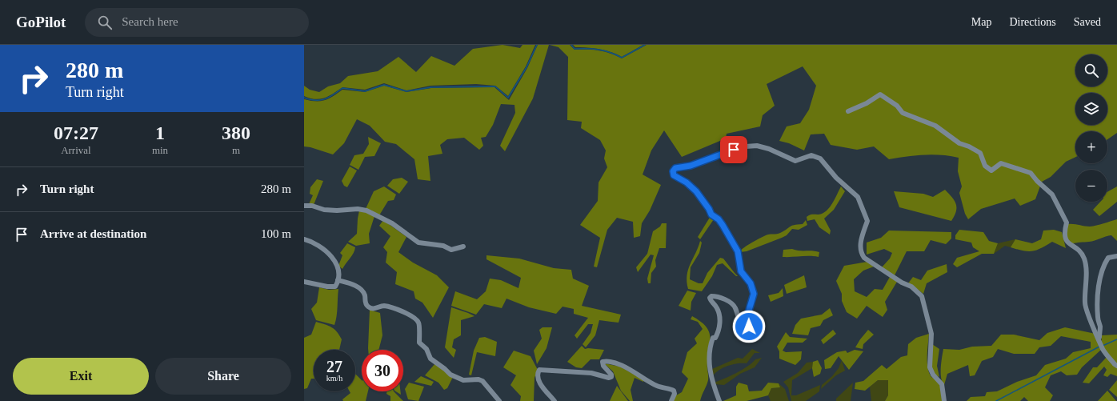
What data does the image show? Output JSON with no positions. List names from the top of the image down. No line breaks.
{"page":{"header":"GoPilot","search":"Search here","nav":["Map","Directions","Saved"],"turn":["280 m","Turn right"],"map_buttons":["+","−"],"eta":["07:27","Arrival","1","min","380","m"],"list":[{"name":"Turn right","value":"280 m"},{"name":"Arrive at destination","value":"100 m"}],"speed":"27 km/h","limit":"30","buttons":["Exit","Share"]}}
